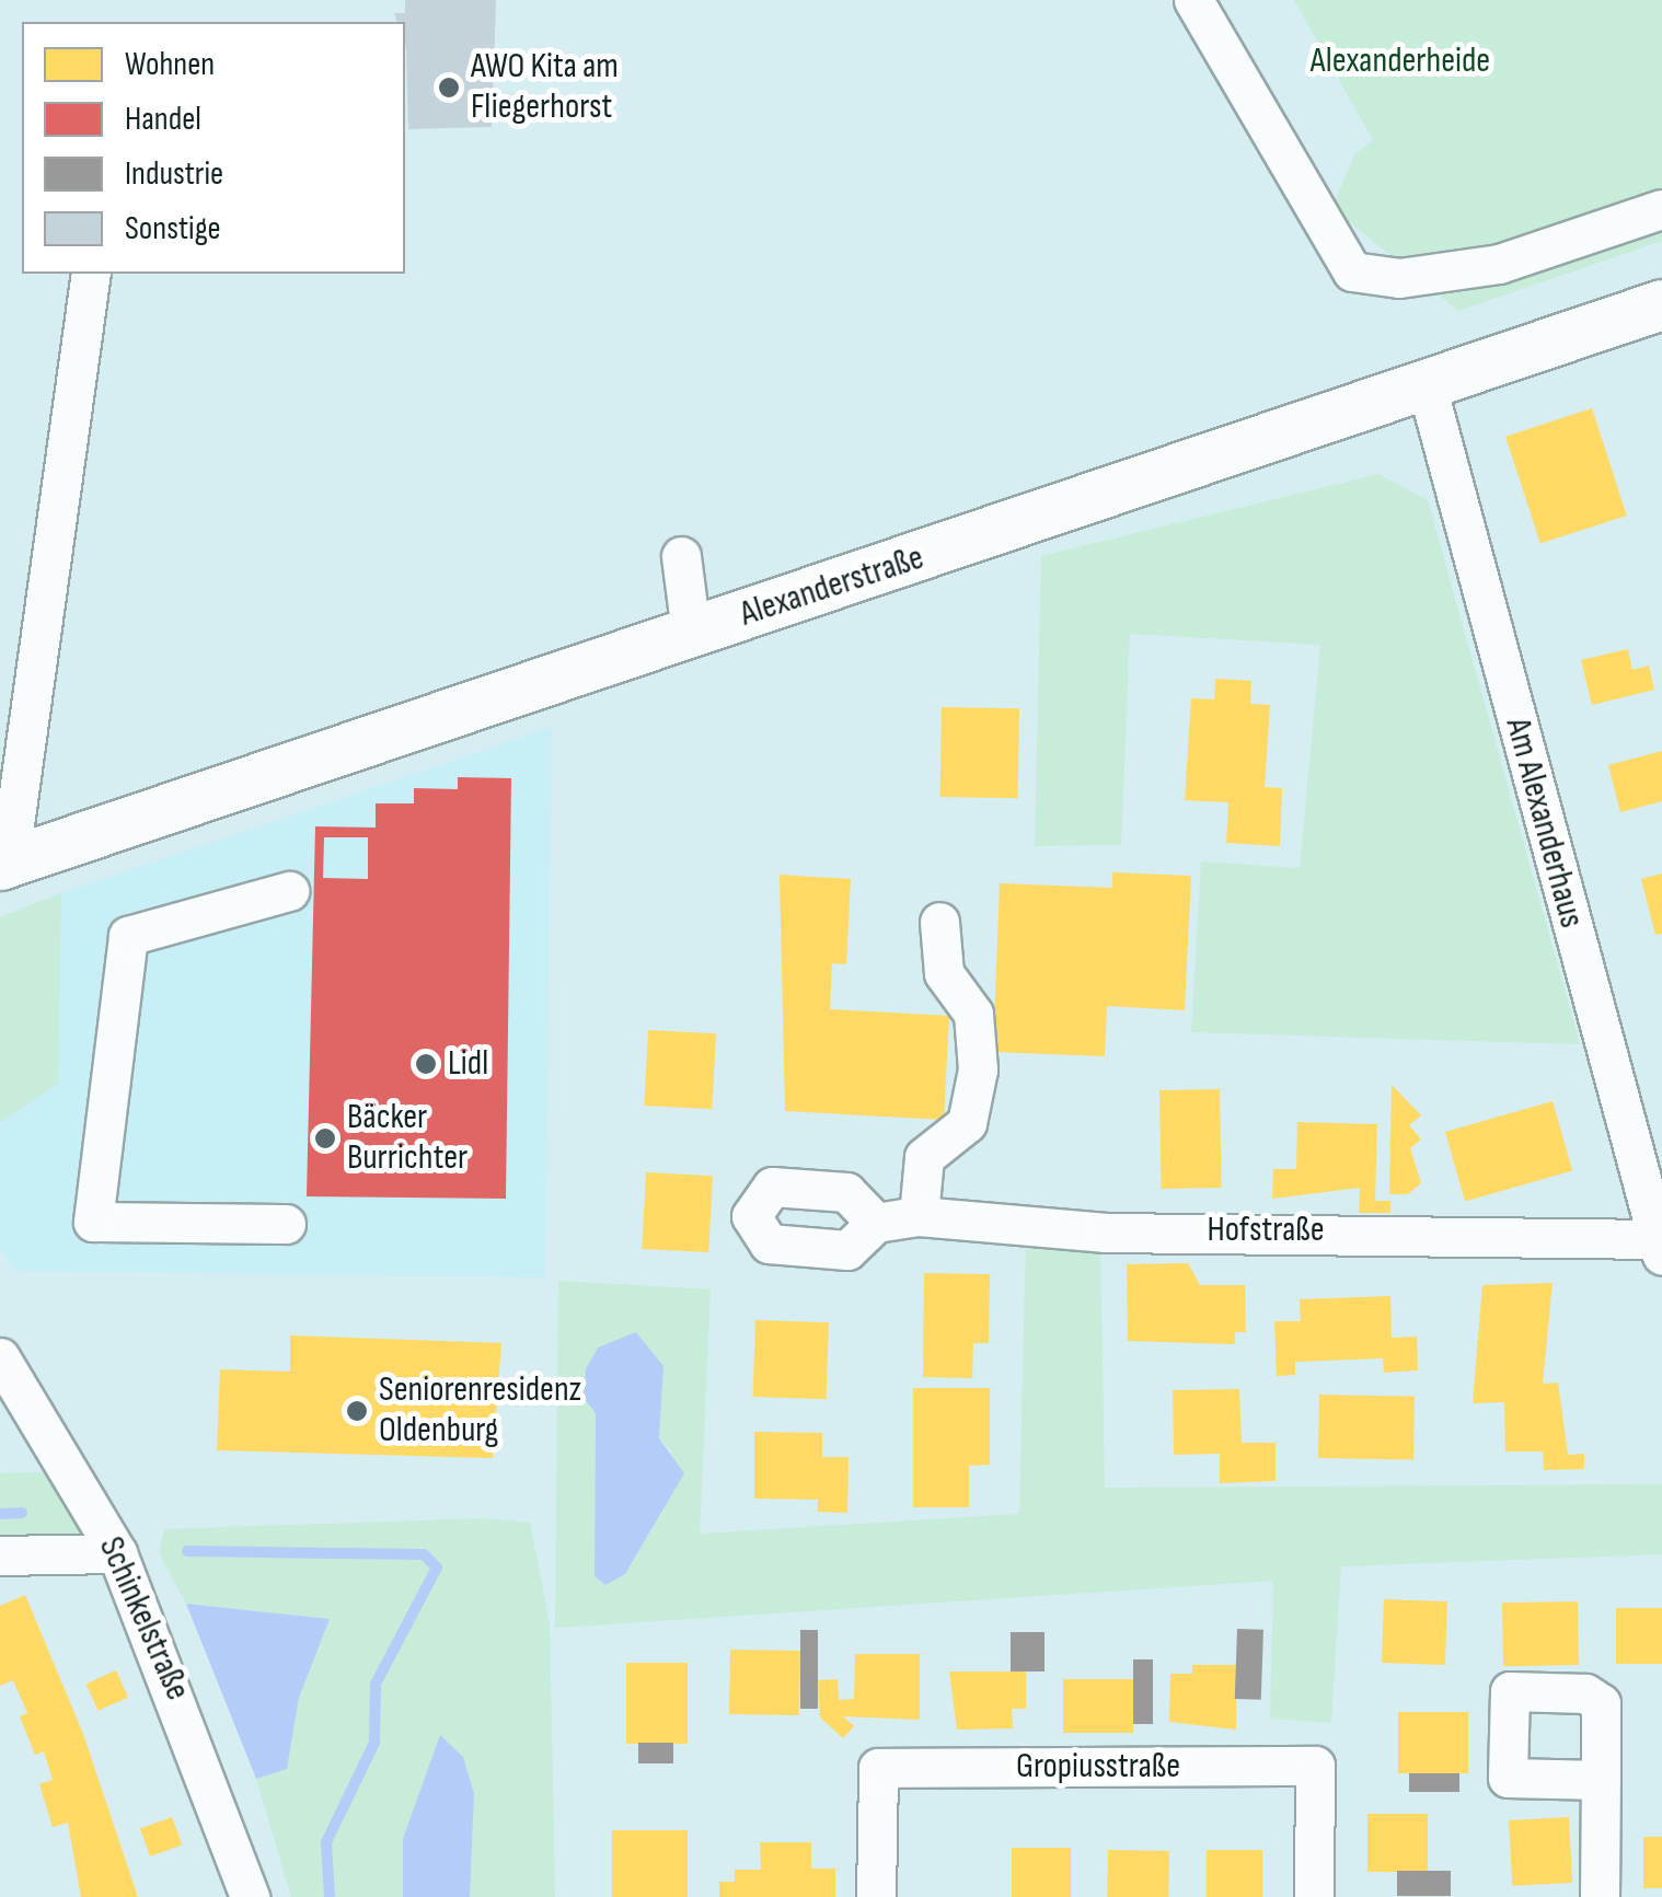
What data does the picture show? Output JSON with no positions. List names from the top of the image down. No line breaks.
{"streets":{"main road":["Alexanderstraße"],"street":["Am Alexanderhaus","Hofstraße","Schinkelstraße","Gropiusstraße"]},"crossings":[["Alexanderstraße","Am Alexanderhaus"],["Am Alexanderhaus","Hofstraße"]],"parks":["Alexanderheide"],"places":["AWO Kita am Fliegerhorst","Lidl","Bäcker Burrichter","Seniorenresidenz Oldenburg"],"legend":["Wohnen","Handel","Industrie","Sonstige"]}
